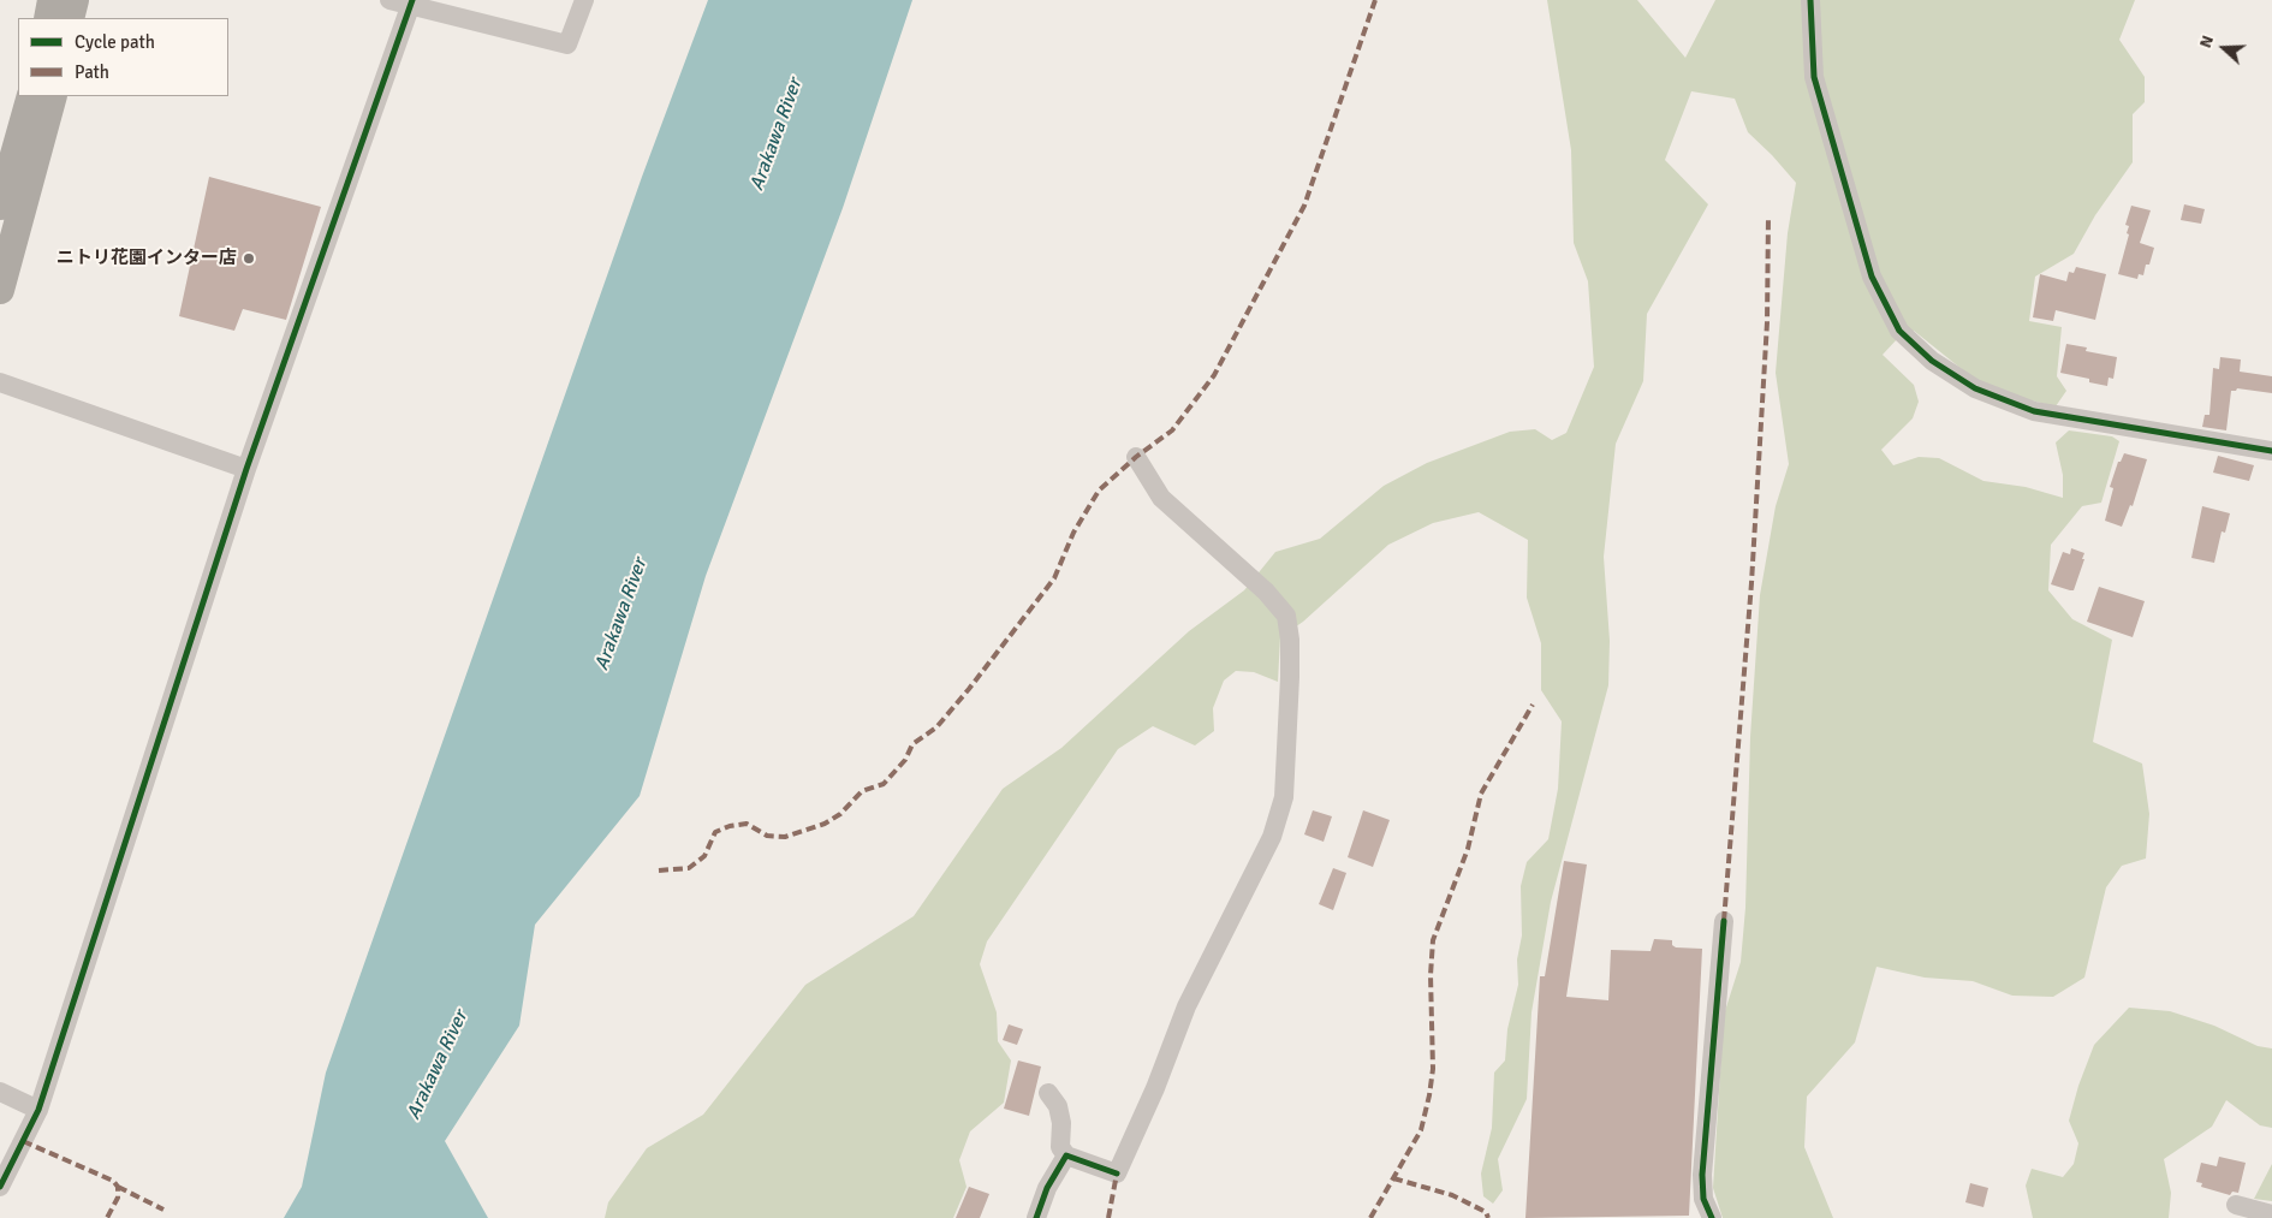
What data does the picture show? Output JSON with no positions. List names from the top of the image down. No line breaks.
{"water":["Arakawa River"],"places":["ニトリ花園インター店"],"legend":["Cycle path","Path"],"north":"left"}
